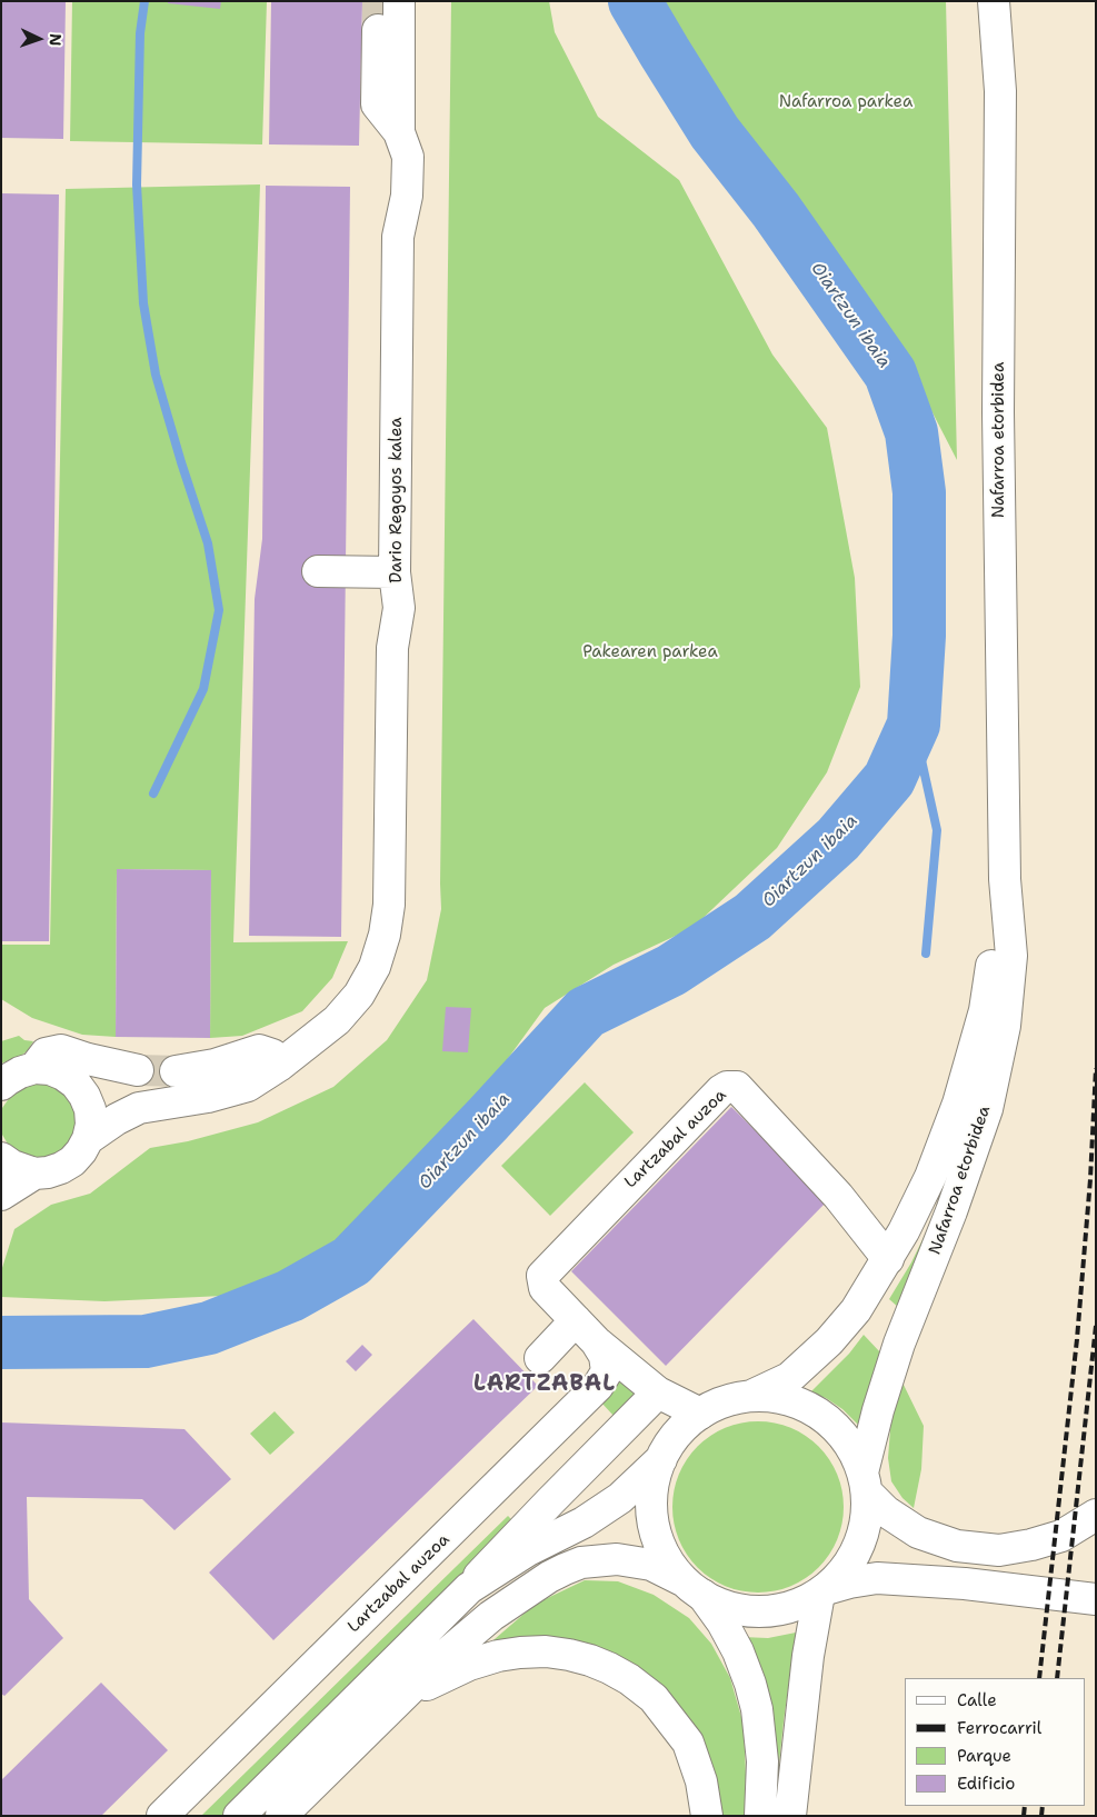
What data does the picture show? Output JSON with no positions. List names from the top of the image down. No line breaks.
{"streets":{"main road":["Nafarroa etorbidea","Dario Regoyos kalea","Lartzabal auzoa"]},"crossings":[["Nafarroa etorbidea","Lartzabal auzoa"]],"districts":["LARTZABAL"],"water":["Oiartzun ibaia"],"parks":["Nafarroa parkea","Pakearen parkea"],"legend":["Calle","Ferrocarril","Parque","Edificio"],"north":"right"}
